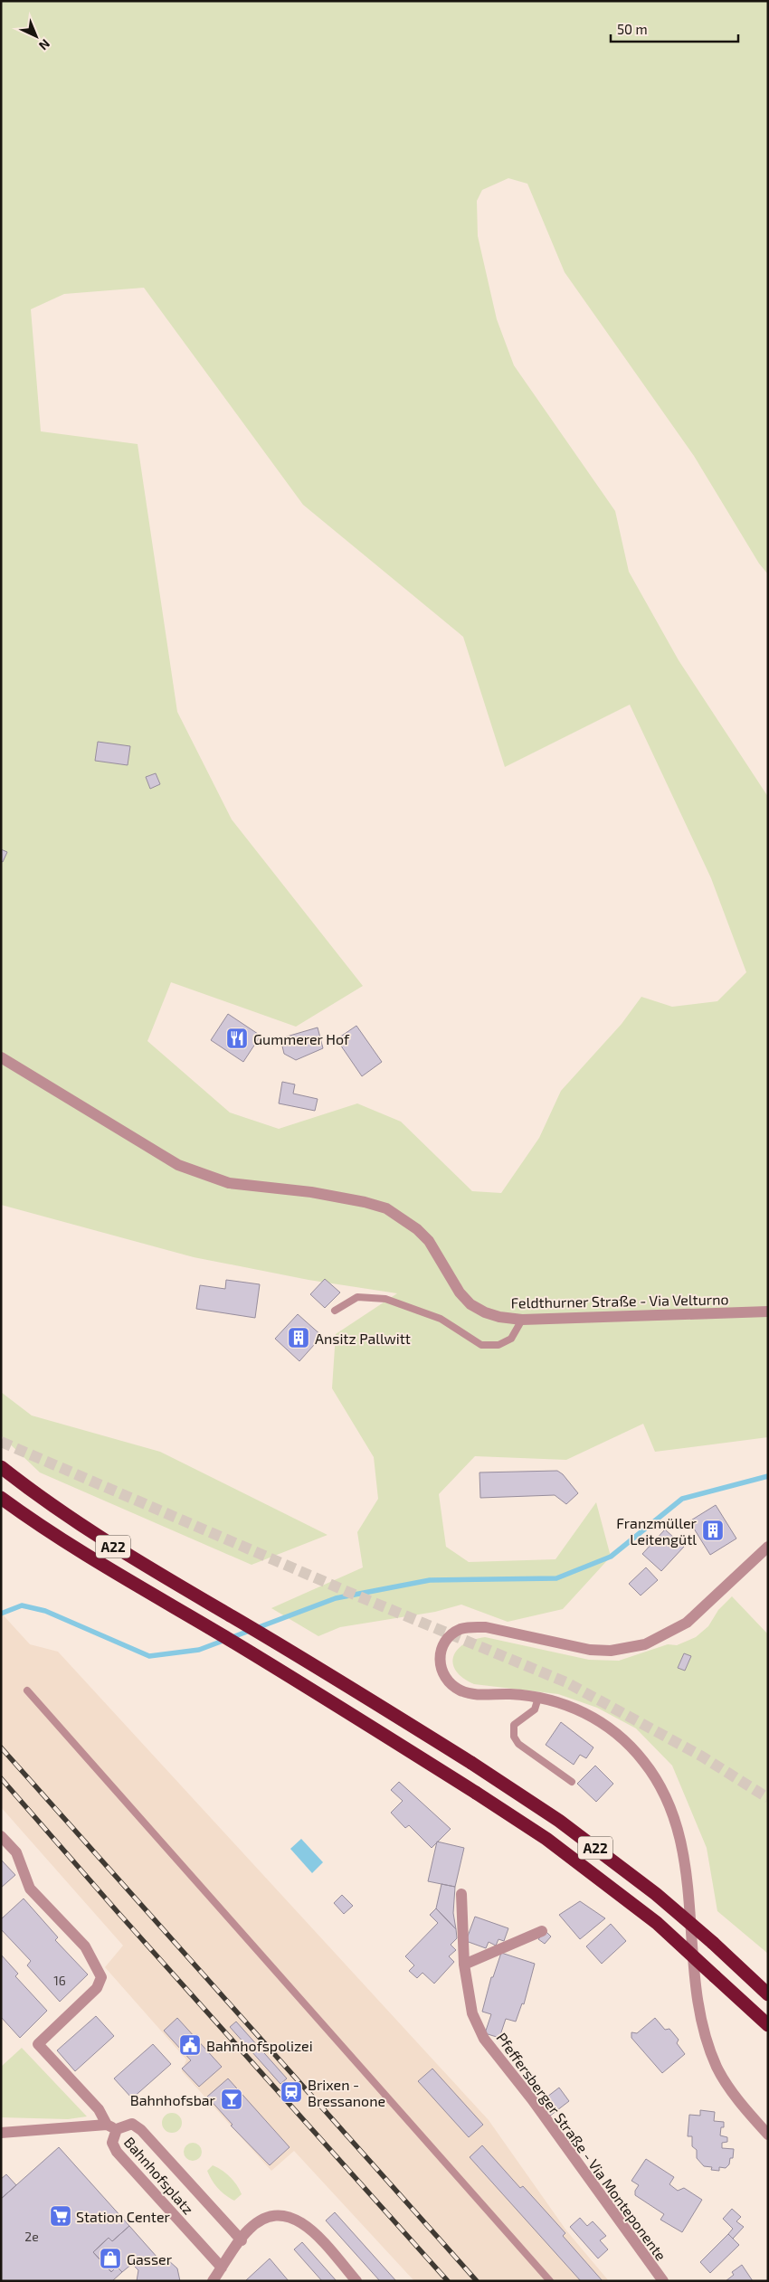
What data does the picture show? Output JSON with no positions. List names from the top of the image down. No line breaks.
{"streets":{"highway":["A22"],"street":["Feldthurner Straße - Via Velturno","Pfeffersberger Straße - Via Monteponente","Bahnhofsplatz"]},"places":{"restaurant":["Gummerer Hof"],"building":["Ansitz Pallwitt","Franzmüller Leitengütl"],"public building":["Bahnhofspolizei"],"station":["Brixen - Bressanone"],"bar":["Bahnhofsbar"],"supermarket":["Station Center"],"shop":["Gasser"]},"house_numbers":["16","2e"],"scale_bar":"50 m","north":"bottom right"}
